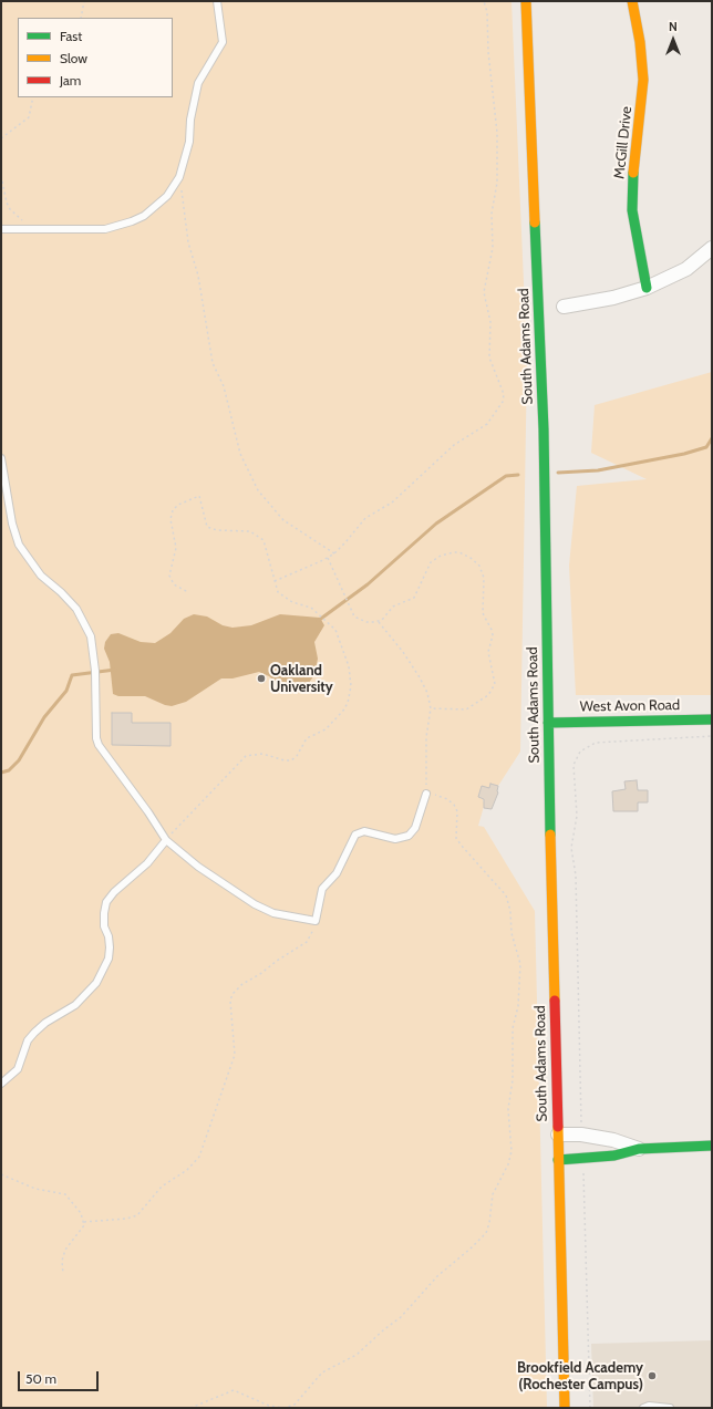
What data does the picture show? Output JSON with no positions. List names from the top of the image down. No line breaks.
{"streets":{"main road":["McGill Drive","South Adams Road","West Avon Road"]},"crossings":[["South Adams Road","West Avon Road"]],"places":["Oakland University","Brookfield Academy (Rochester Campus)"],"legend":["Fast","Slow","Jam"],"scale_bar":"50 m","north":"top"}
